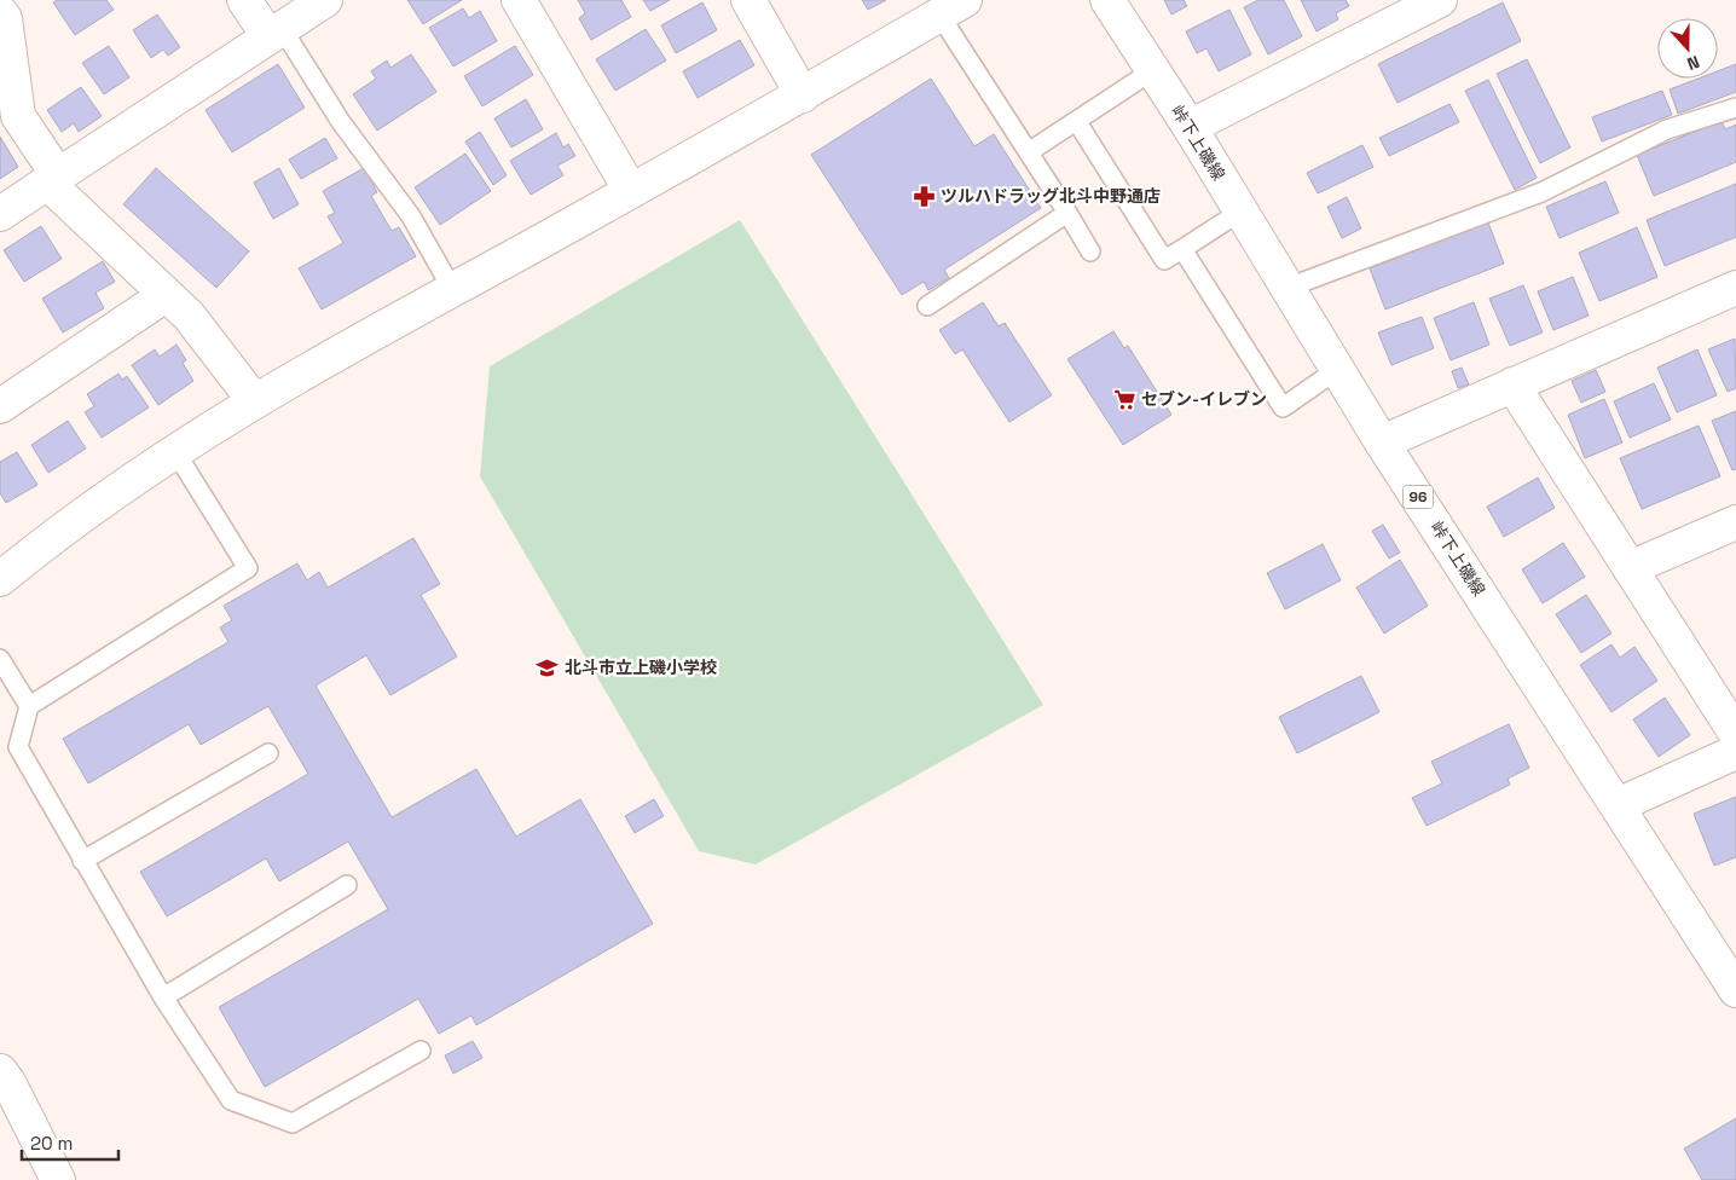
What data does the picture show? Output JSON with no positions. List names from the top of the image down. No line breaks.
{"streets":{"street":["峠下上磯線","96"]},"places":{"pharmacy":["ツルハドラッグ北斗中野通店"],"supermarket":["セブン-イレブン"],"school or university":["北斗市立上磯小学校"]},"scale_bar":"20 m","north":"bottom"}
